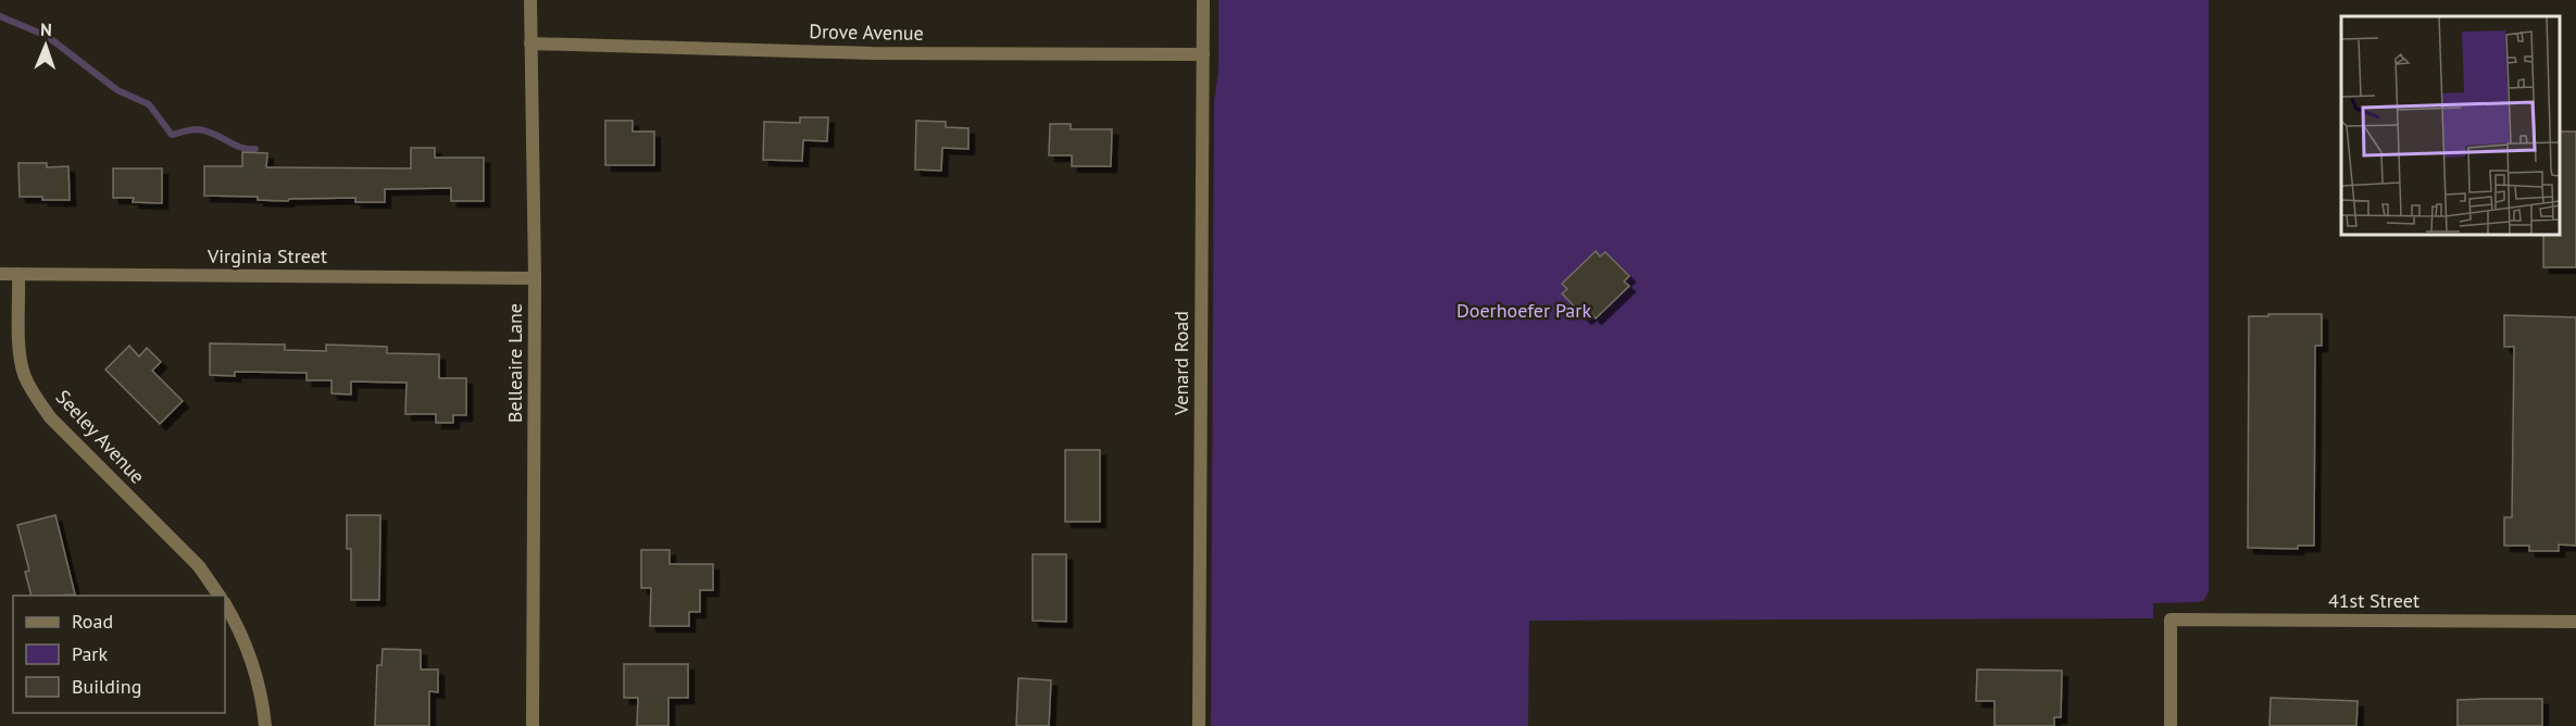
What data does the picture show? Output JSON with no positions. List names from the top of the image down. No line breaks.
{"streets":{"street":["Drove Avenue","Virginia Street","Belleaire Lane","Venard Road","Seeley Avenue","41st Street"]},"crossings":[["Drove Avenue","Belleaire Lane"],["Drove Avenue","Venard Road"],["Virginia Street","Belleaire Lane"],["Virginia Street","Seeley Avenue"]],"parks":["Doerhoefer Park"],"legend":["Road","Park","Building"],"north":"top"}
